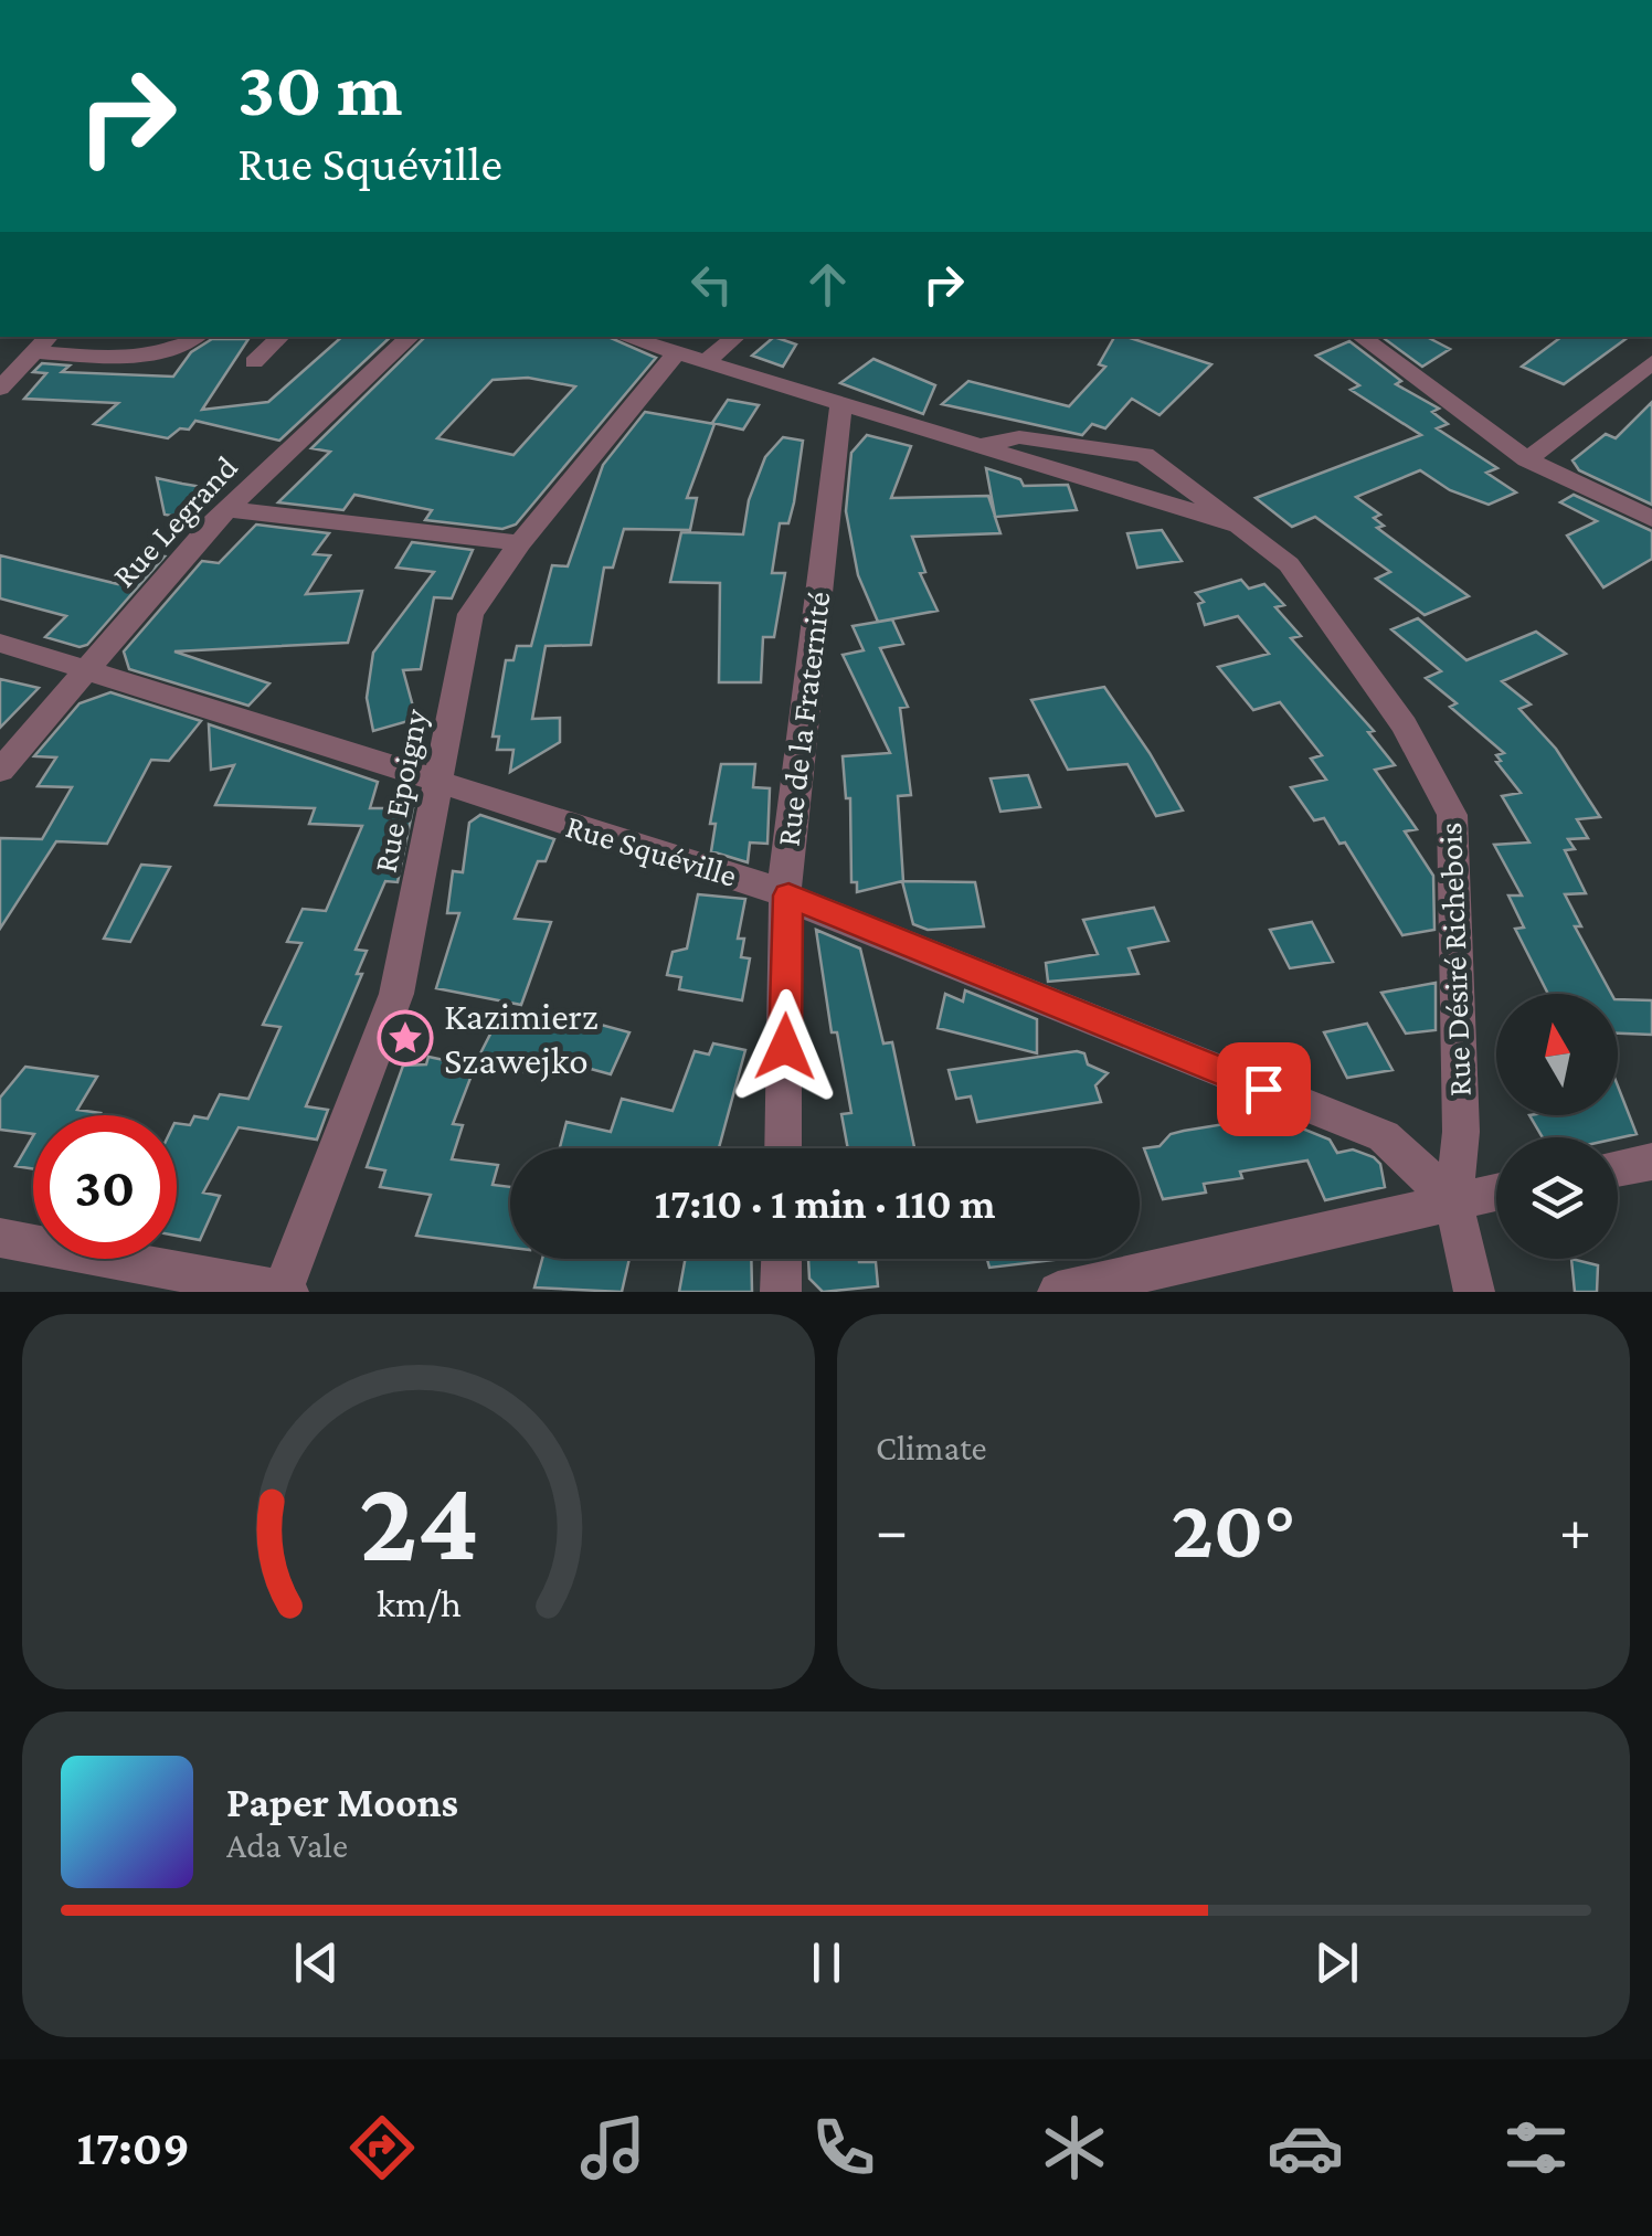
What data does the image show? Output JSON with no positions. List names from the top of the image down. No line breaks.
{"streets":{"street":["Rue Legrand","Rue de la Fraternité","Rue Epoigny","Rue Squéville","Rue Désiré Richebois"]},"crossings":[["Rue Legrand","Rue Squéville"],["Rue de la Fraternité","Rue Squéville"],["Rue de la Fraternité","Rue Désiré Richebois"],["Rue Epoigny","Rue Squéville"],["Rue Epoigny","Rue Désiré Richebois"],["Rue Squéville","Rue Désiré Richebois"]],"places":{"place":["Kazimierz Szawejko"]},"north":"top","page":{"turn":["30 m","Rue Squéville"],"limit":"30","trip":"17:10 · 1 min · 110 m","tile":"Climate","heat":["−","20°","+"],"song":["Paper Moons","Ada Vale"],"tabs":"17:09","gauge":["24","km/h"]}}
